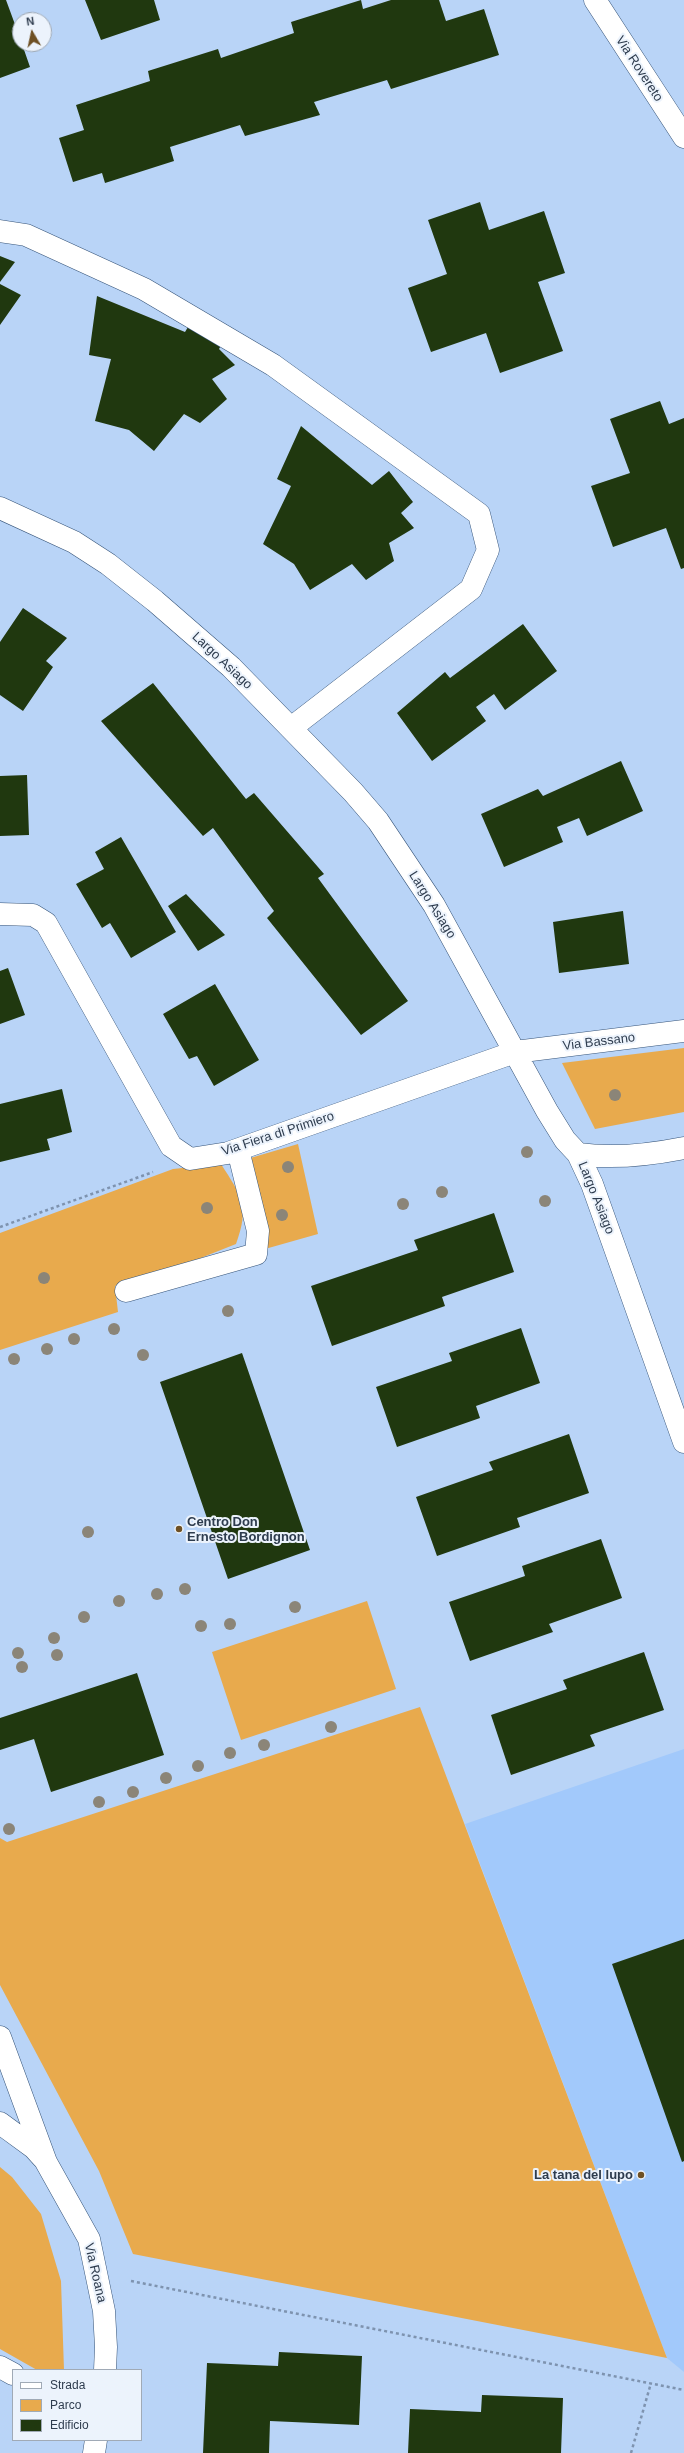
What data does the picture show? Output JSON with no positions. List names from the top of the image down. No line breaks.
{"streets":{"street":["Via Rovereto","Largo Asiago","Via Bassano","Via Fiera di Primiero","Via Roana"]},"crossings":[["Largo Asiago","Via Bassano"],["Largo Asiago","Via Fiera di Primiero"],["Via Bassano","Via Fiera di Primiero"]],"places":["Centro Don Ernesto Bordignon","La tana del lupo"],"legend":["Strada","Parco","Edificio"],"north":"top"}
